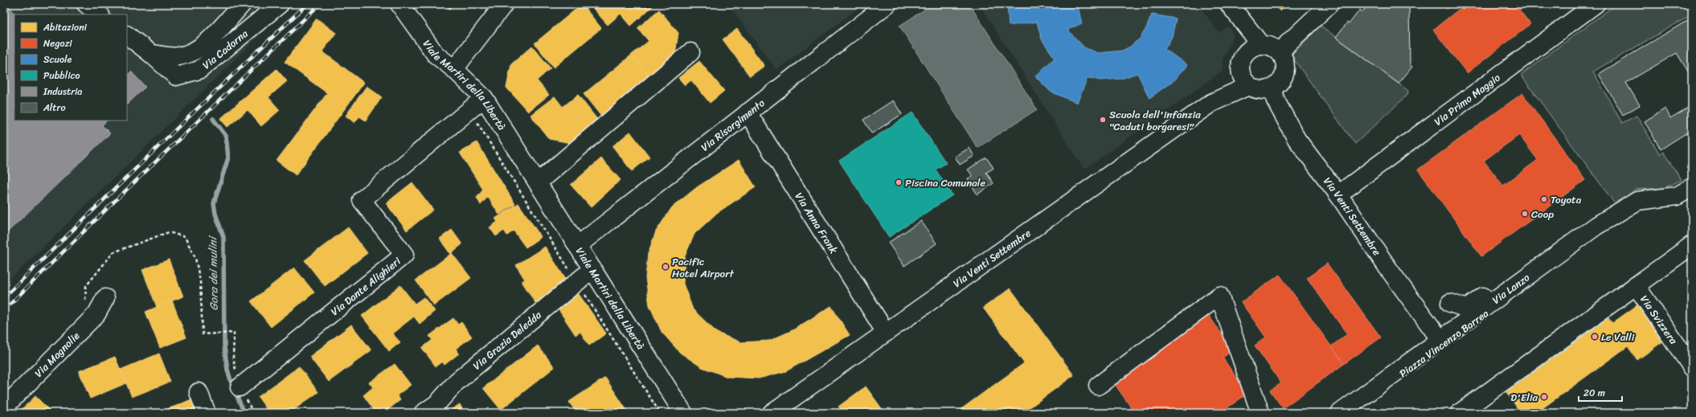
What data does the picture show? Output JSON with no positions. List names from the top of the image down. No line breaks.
{"streets":{"street":["Via Cadorna","Viale Martiri della Libertà","Via Primo Maggio","Via Risorgimento","Via Venti Settembre","Via Anna Frank","Via Dante Alighieri","Via Lanzo","Via Svizzera","Via Grazia Deledda","Piazza Vincenzo Barrea","Via Magnolie"]},"crossings":[["Viale Martiri della Libertà","Via Risorgimento"],["Viale Martiri della Libertà","Via Dante Alighieri"],["Viale Martiri della Libertà","Via Grazia Deledda"],["Via Primo Maggio","Via Venti Settembre"],["Via Risorgimento","Via Anna Frank"],["Via Venti Settembre","Via Anna Frank"],["Via Venti Settembre","Via Lanzo"]],"water":["Gora dei mulini"],"places":["Scuola dell'infanzia \"Caduti borgaresi\"","Piscina Comunale","Toyota","Coop","Pacific Hotel Airport","Le Valli","D'Elia"],"legend":["Abitazioni","Negozi","Scuole","Pubblico","Industria","Altro"],"scale_bar":"20 m"}
